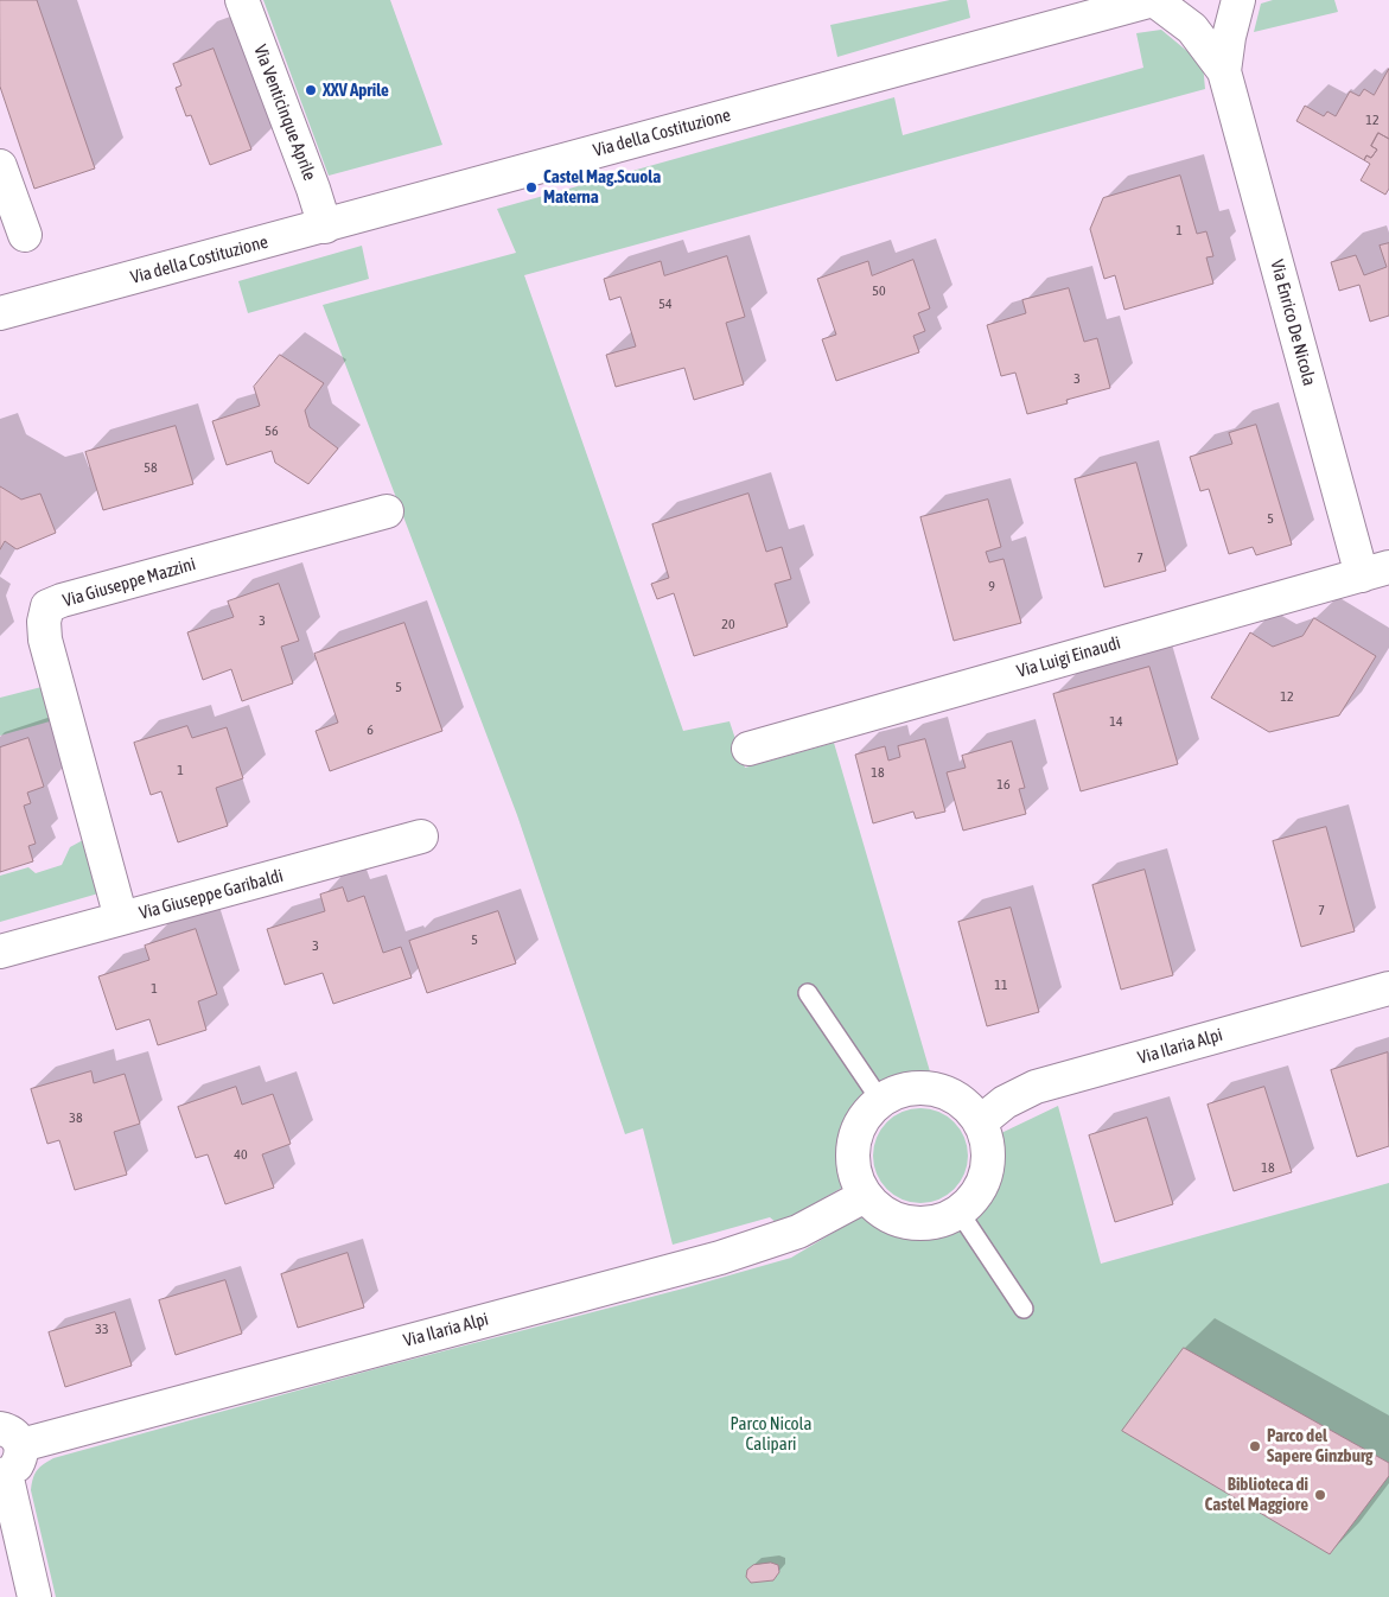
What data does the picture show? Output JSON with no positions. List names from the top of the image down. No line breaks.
{"streets":{"street":["Via Venticinque Aprile","Via della Costituzione","Via Enrico De Nicola","Via Giuseppe Mazzini","Via Luigi Einaudi","Via Giuseppe Garibaldi","Via Ilaria Alpi"]},"crossings":[["Via Venticinque Aprile","Via della Costituzione"],["Via della Costituzione","Via Enrico De Nicola"],["Via Enrico De Nicola","Via Luigi Einaudi"],["Via Giuseppe Mazzini","Via Giuseppe Garibaldi"]],"parks":["Parco Nicola Calipari"],"places":["XXV Aprile","Castel Mag.Scuola Materna","Parco del Sapere Ginzburg","Biblioteca di Castel Maggiore"],"house_numbers":["12","1","50","54","3","56","58","5","7","9","3","20","5","12","14","6","1","18","16","7","5","3","11","1","38","40","18","33"]}
